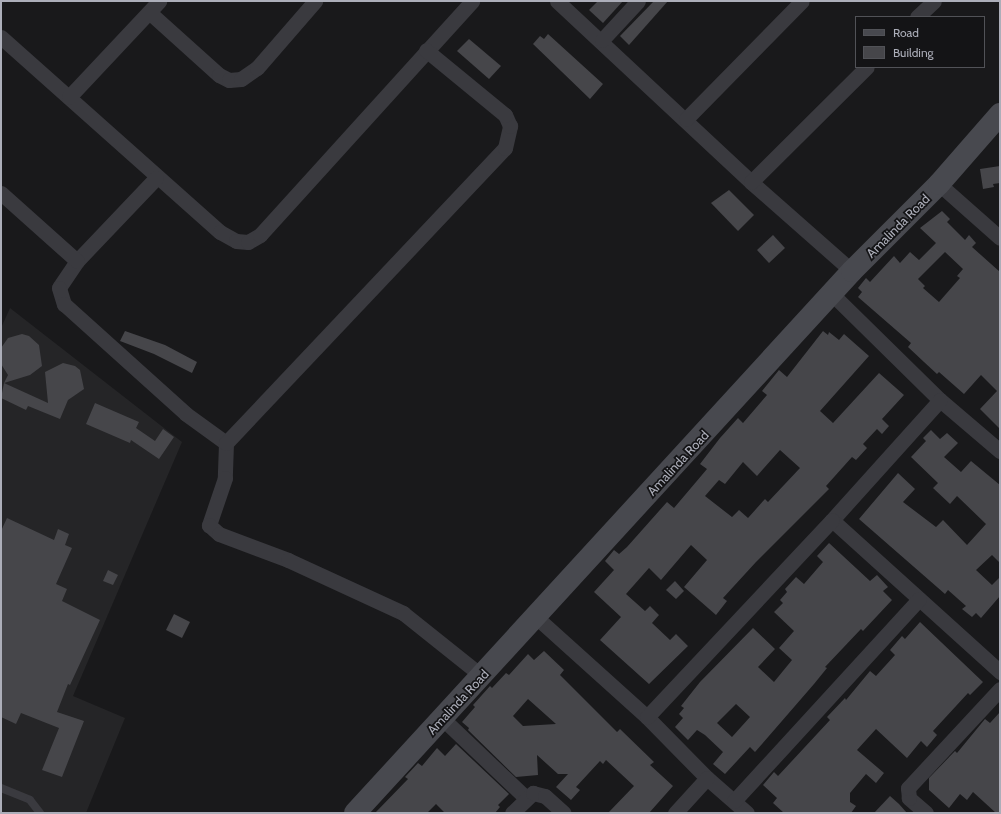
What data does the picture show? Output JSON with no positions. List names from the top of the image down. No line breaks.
{"streets":{"street":["Amalinda Road"]},"legend":["Road","Building"]}
